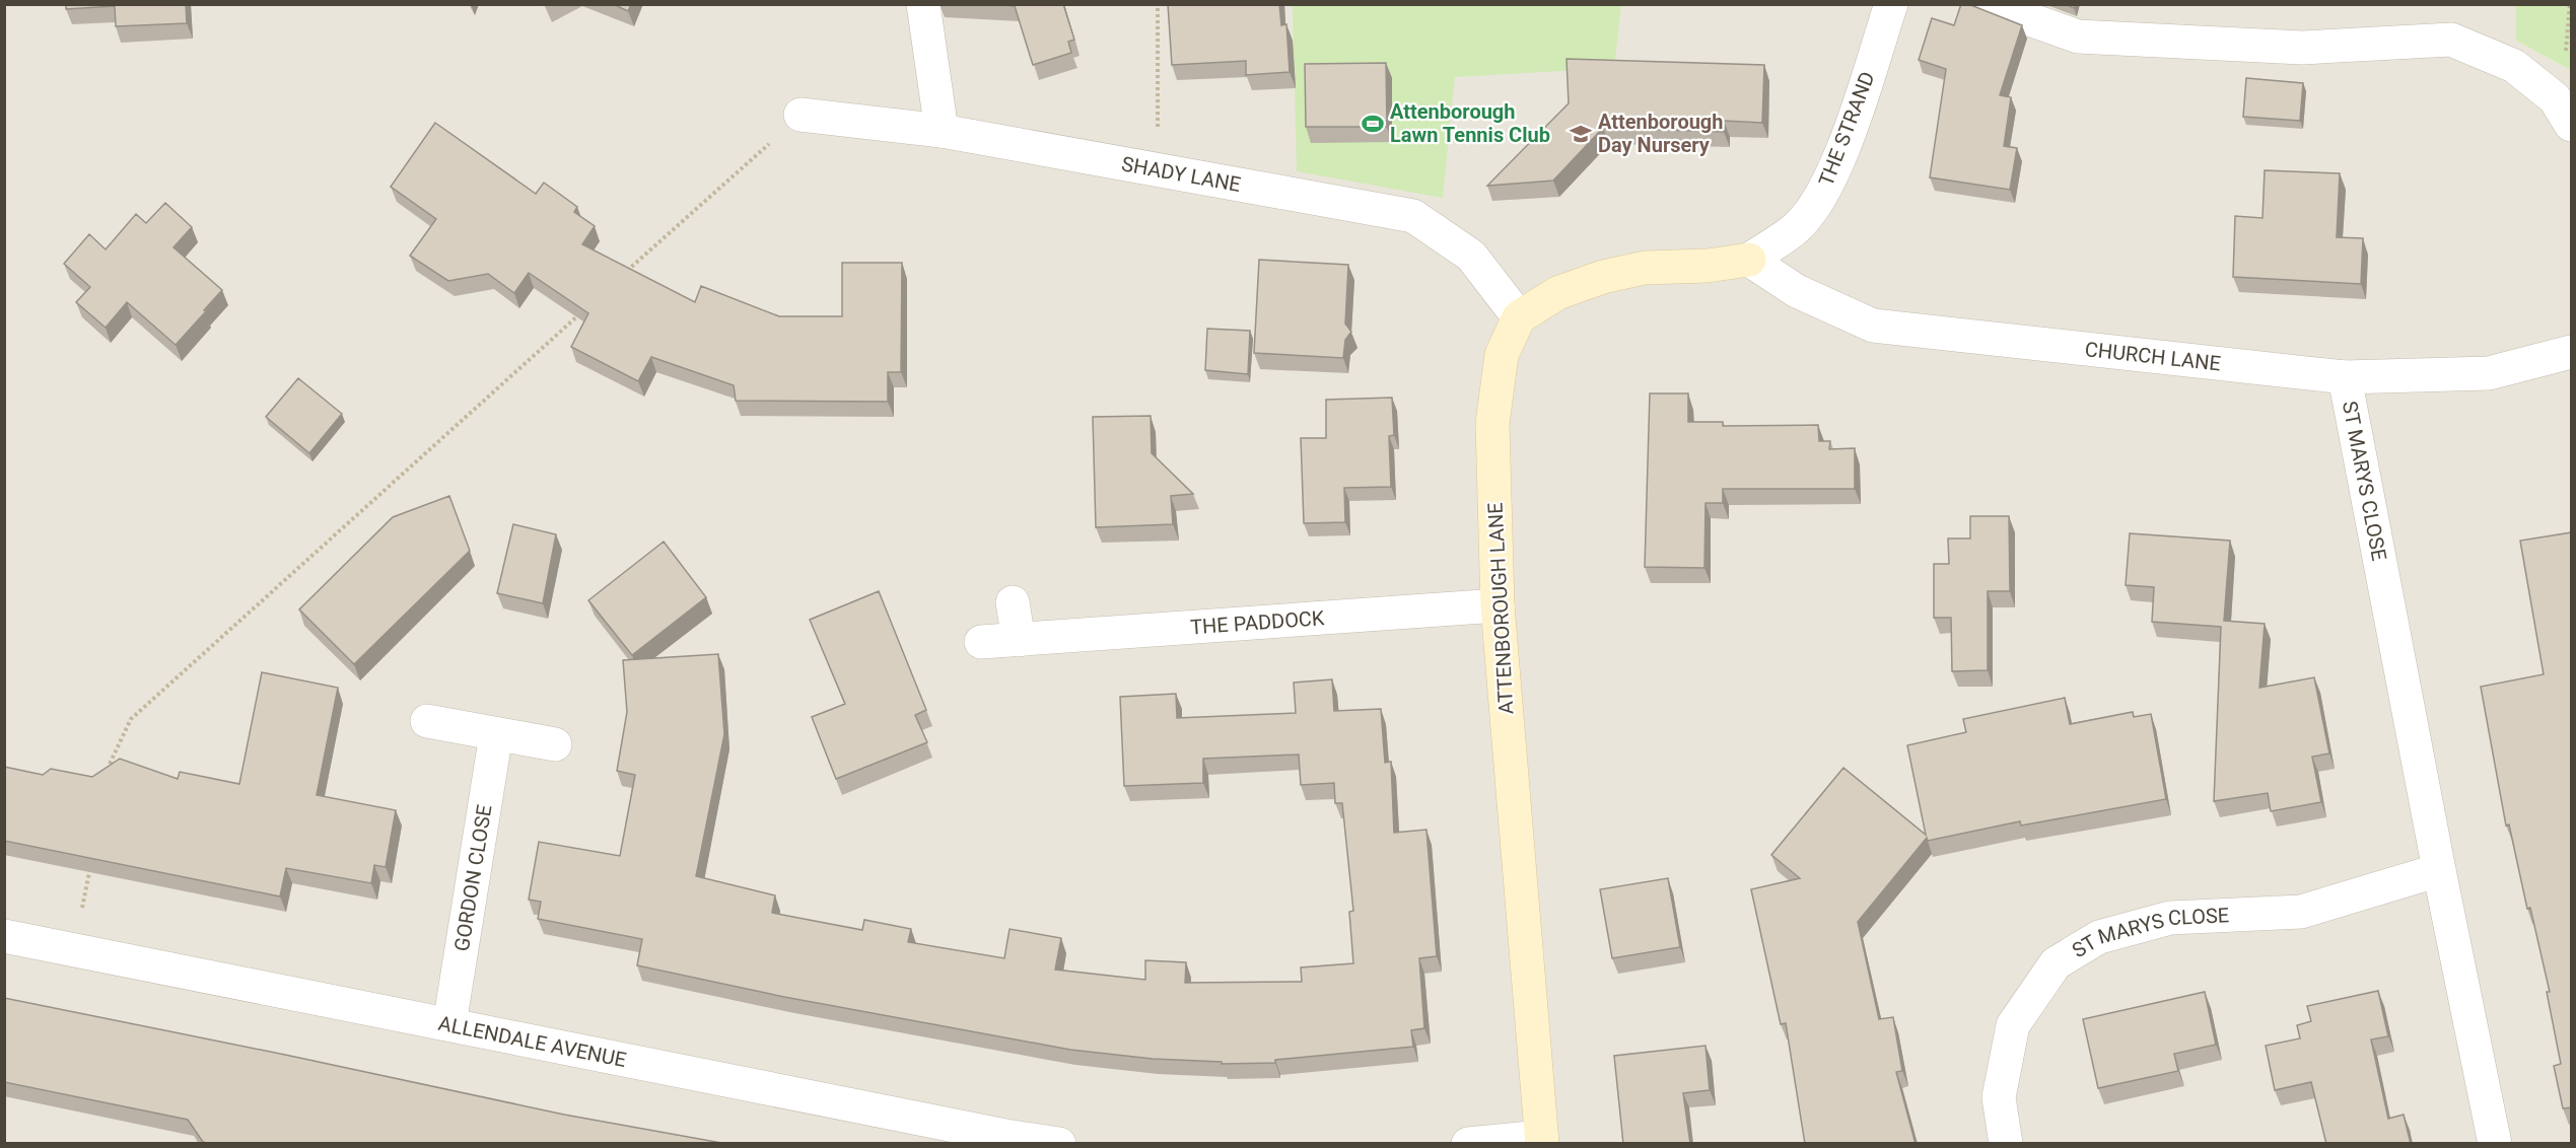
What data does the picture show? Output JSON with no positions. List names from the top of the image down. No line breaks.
{"streets":{"street":["THE STRAND","SHADY LANE","CHURCH LANE","ST MARYS CLOSE","ATTENBOROUGH LANE","THE PADDOCK","GORDON CLOSE","ALLENDALE AVENUE"]},"crossings":[["THE STRAND","CHURCH LANE"],["SHADY LANE","ATTENBOROUGH LANE"],["CHURCH LANE","ST MARYS CLOSE"],["ATTENBOROUGH LANE","THE PADDOCK"],["GORDON CLOSE","ALLENDALE AVENUE"]],"places":{"sports":["Attenborough Lawn Tennis Club"],"school or university":["Attenborough Day Nursery"]}}
